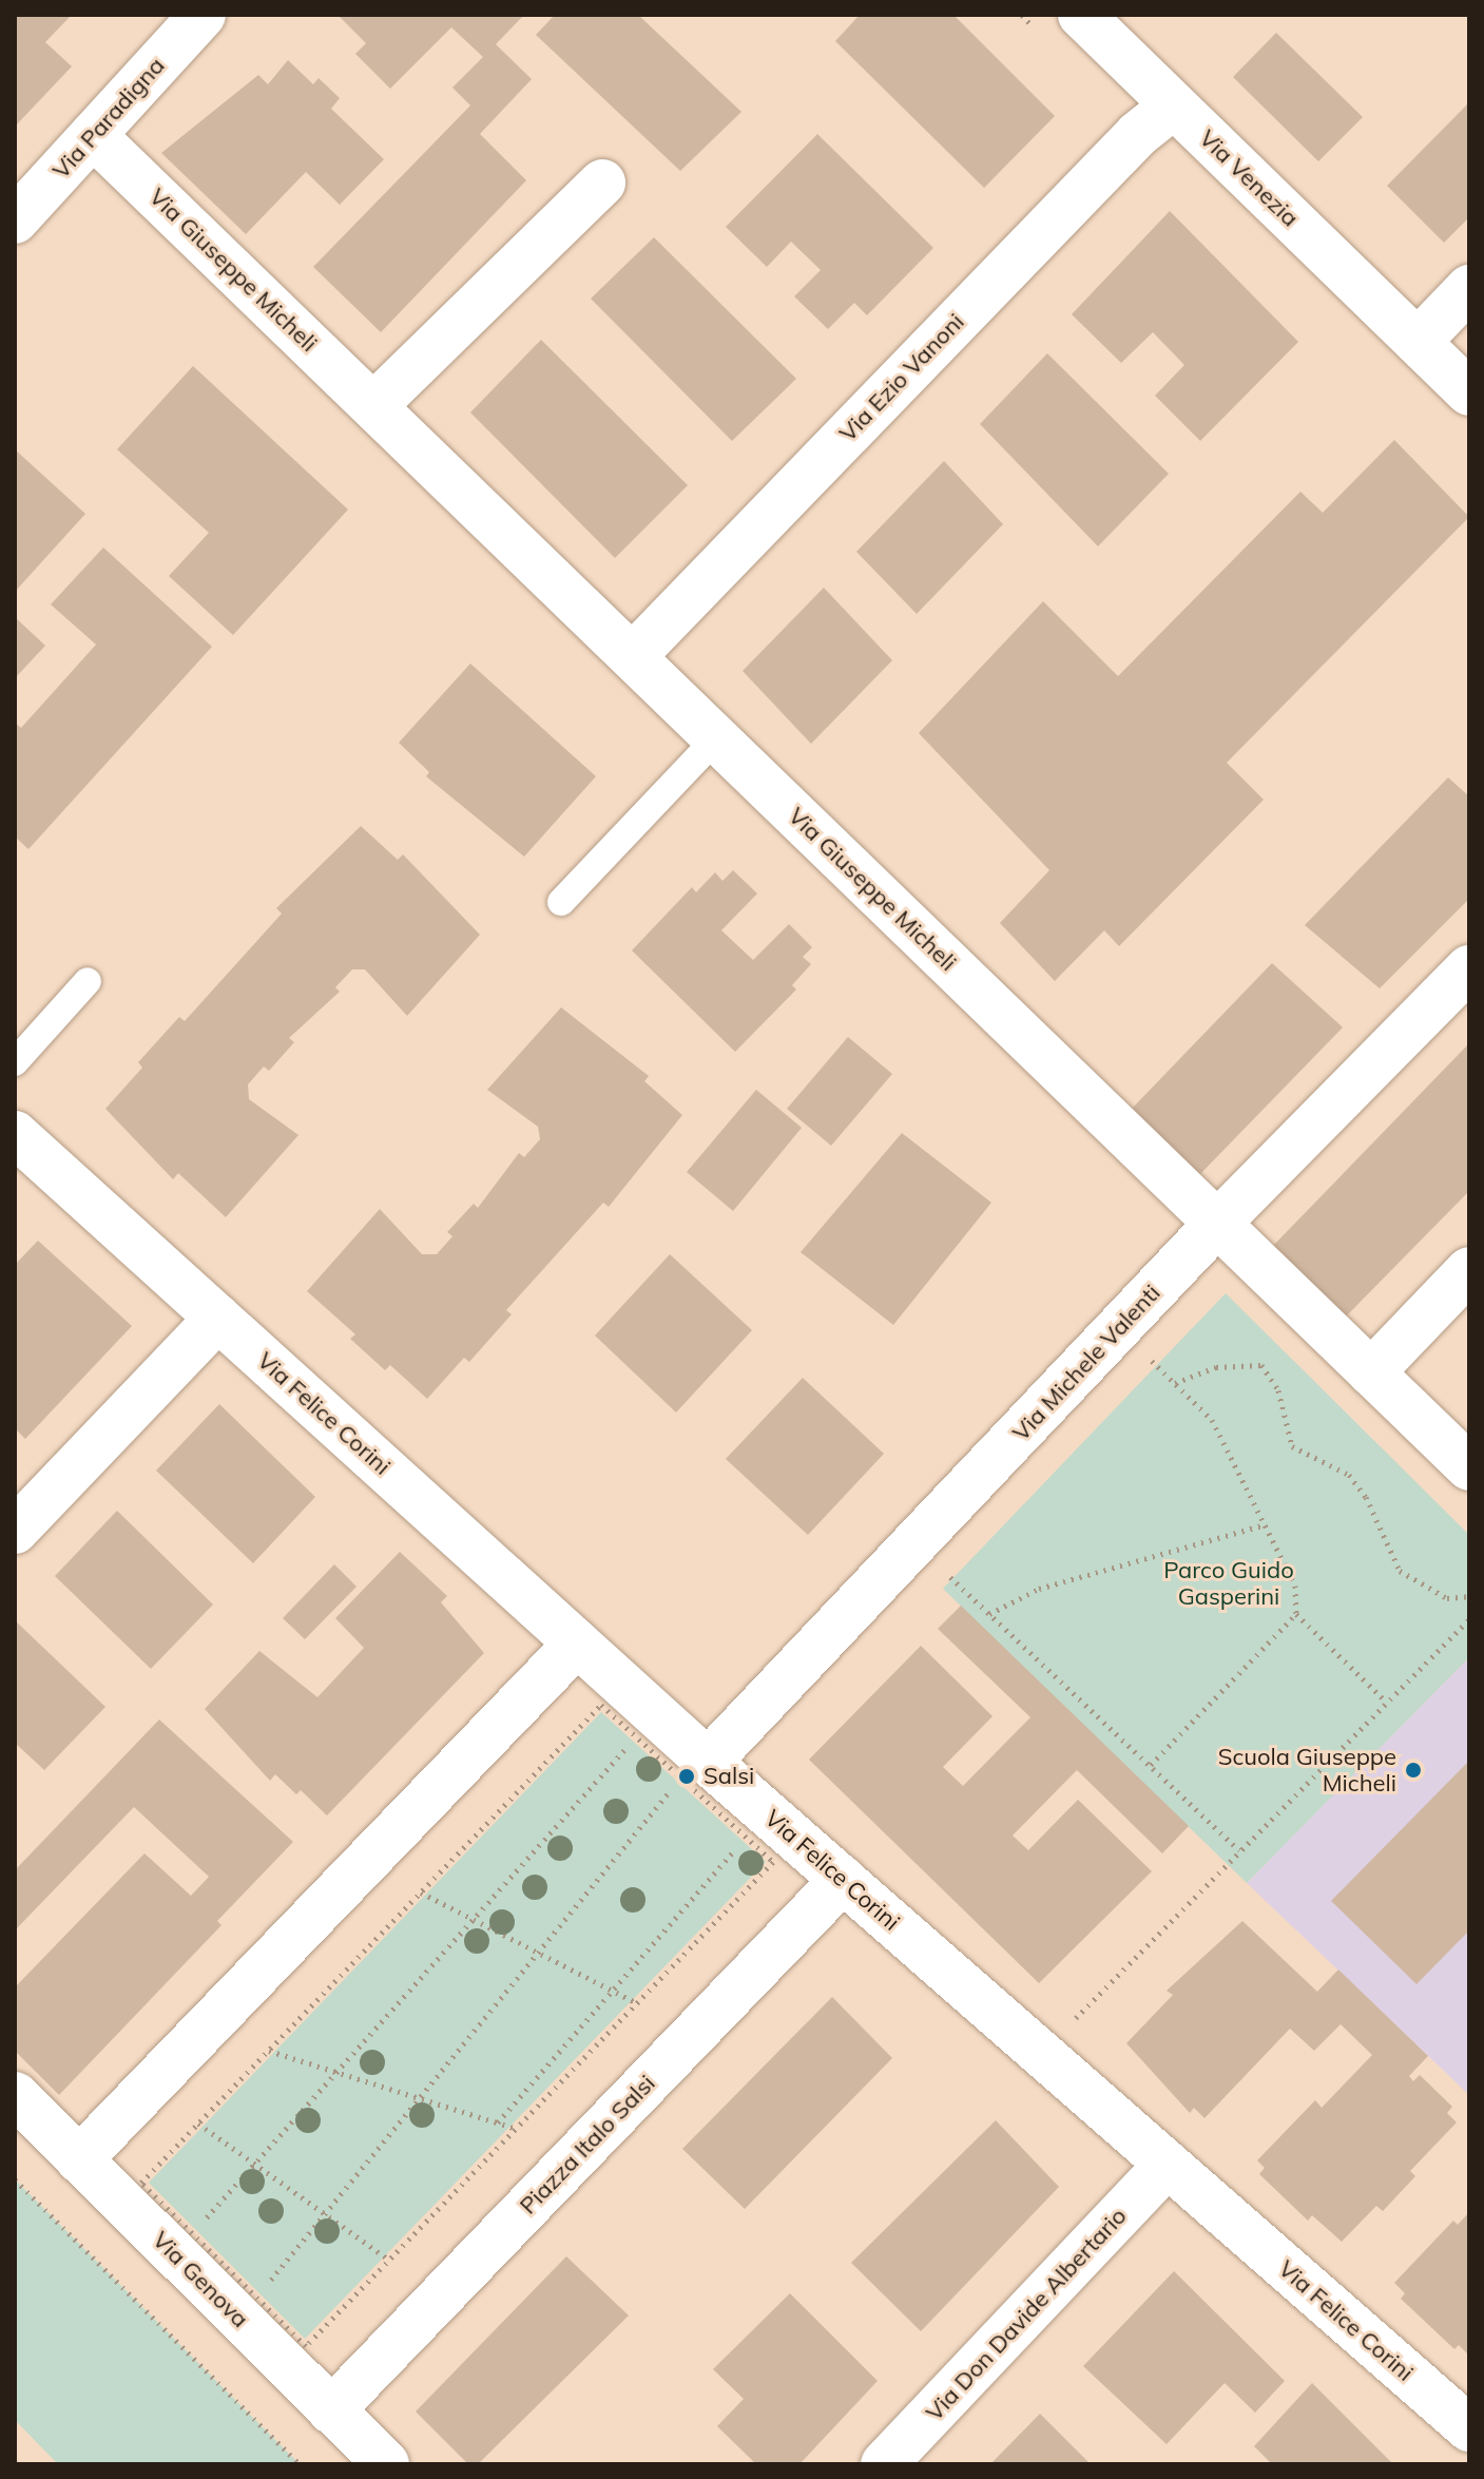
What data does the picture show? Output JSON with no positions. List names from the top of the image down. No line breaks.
{"streets":{"street":["Via Paradigna","Via Venezia","Via Giuseppe Micheli","Via Ezio Vanoni","Via Michele Valenti","Via Felice Corini","Piazza Italo Salsi","Via Genova","Via Don Davide Albertario"]},"crossings":[["Via Paradigna","Via Giuseppe Micheli"],["Via Venezia","Via Ezio Vanoni"],["Via Giuseppe Micheli","Via Ezio Vanoni"],["Via Giuseppe Micheli","Via Michele Valenti"],["Via Michele Valenti","Via Felice Corini"],["Via Felice Corini","Piazza Italo Salsi"],["Via Felice Corini","Via Don Davide Albertario"],["Piazza Italo Salsi","Via Genova"]],"parks":["Parco Guido Gasperini"],"places":["Scuola Giuseppe Micheli","Salsi"]}
